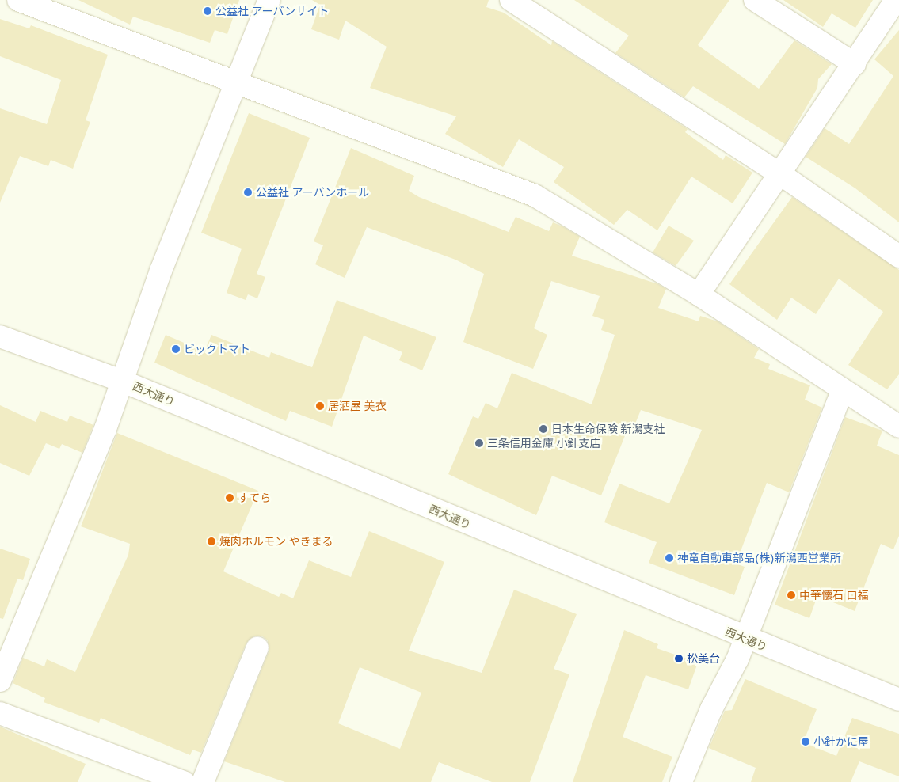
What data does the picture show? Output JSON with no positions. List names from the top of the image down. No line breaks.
{"streets":{"street":["西大通り"]},"places":["公益社 アーバンサイト","公益社 アーバンホール","ビックトマト","居酒屋 美衣","日本生命保険 新潟支社","三条信用金庫 小針支店","すてら","焼肉ホルモン やきまる","神竜自動車部品(株)新潟西営業所","中華懐石 口福","松美台","小針かに屋"]}
